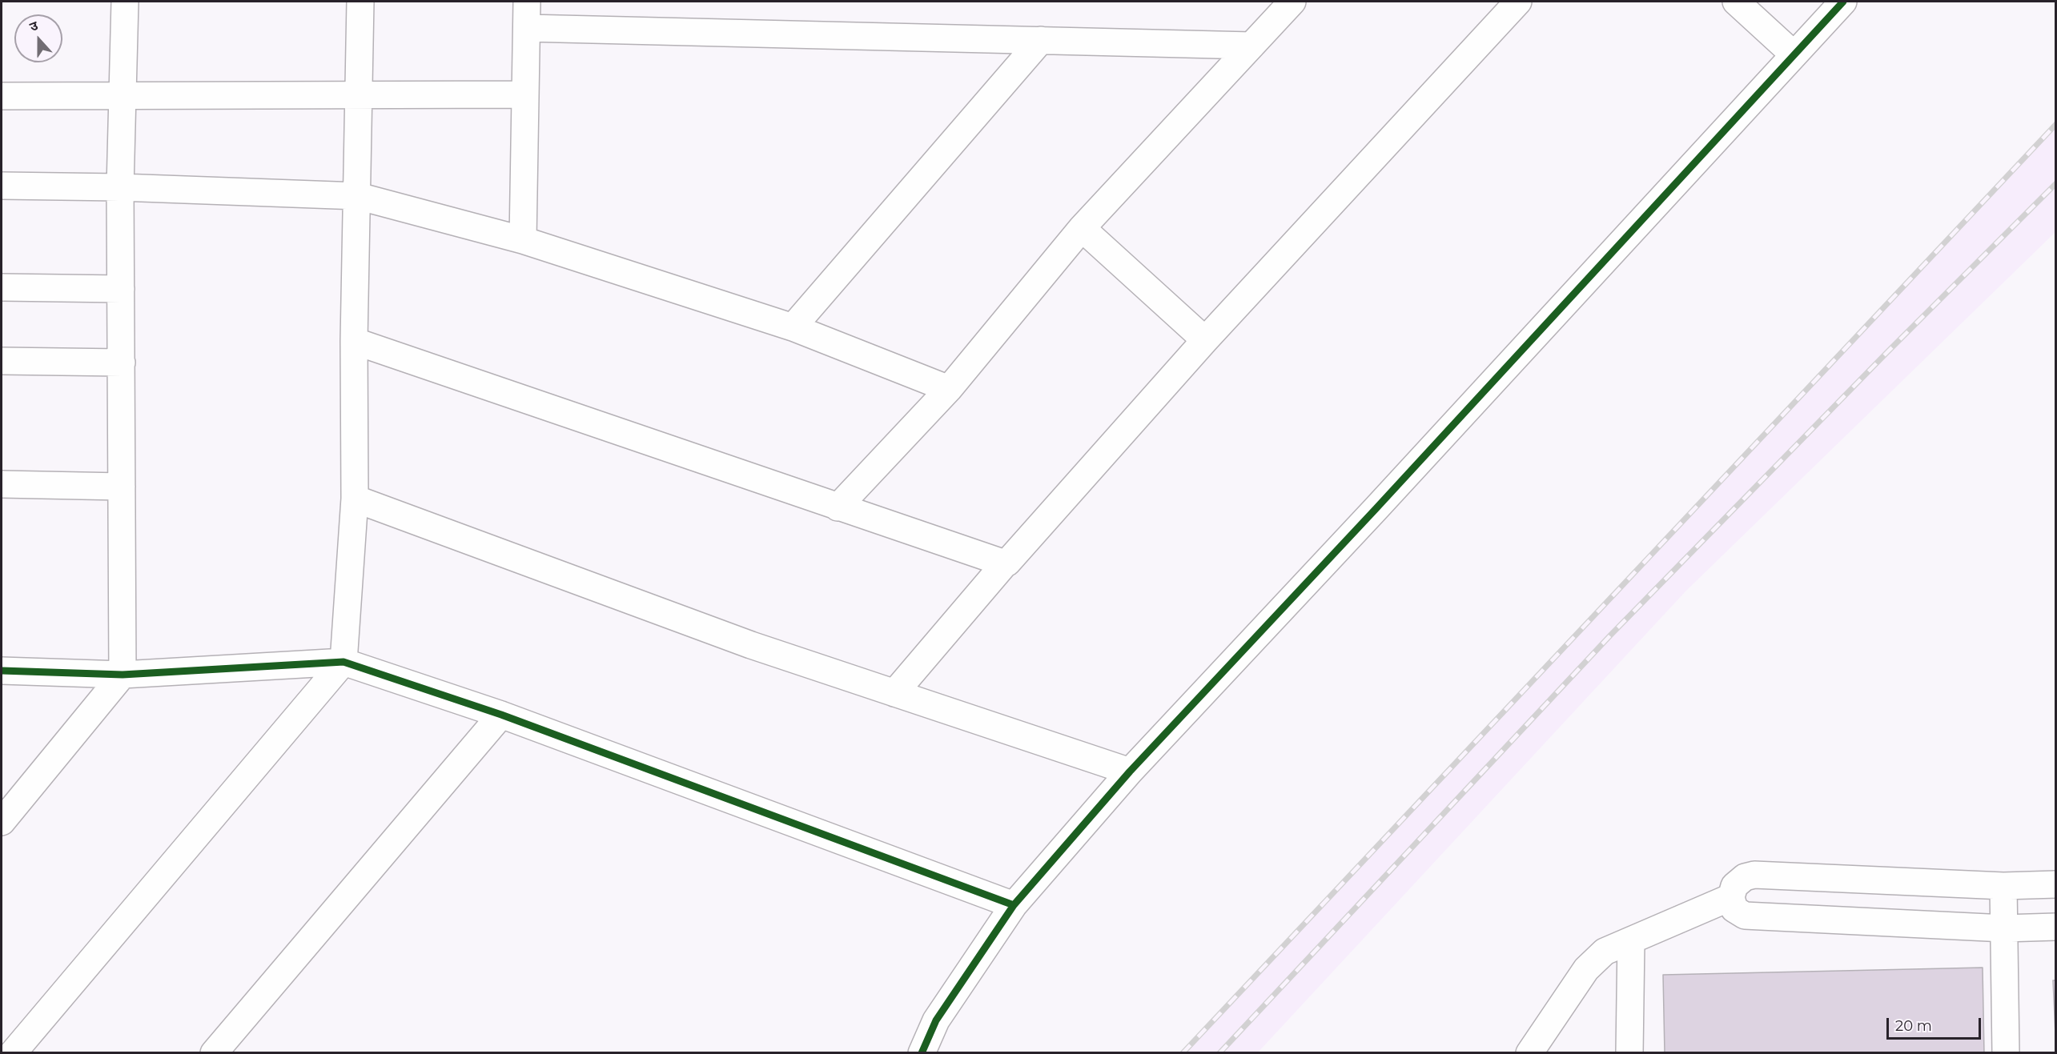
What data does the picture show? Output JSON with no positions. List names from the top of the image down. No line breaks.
{"scale_bar":"20 m","north":"top"}
